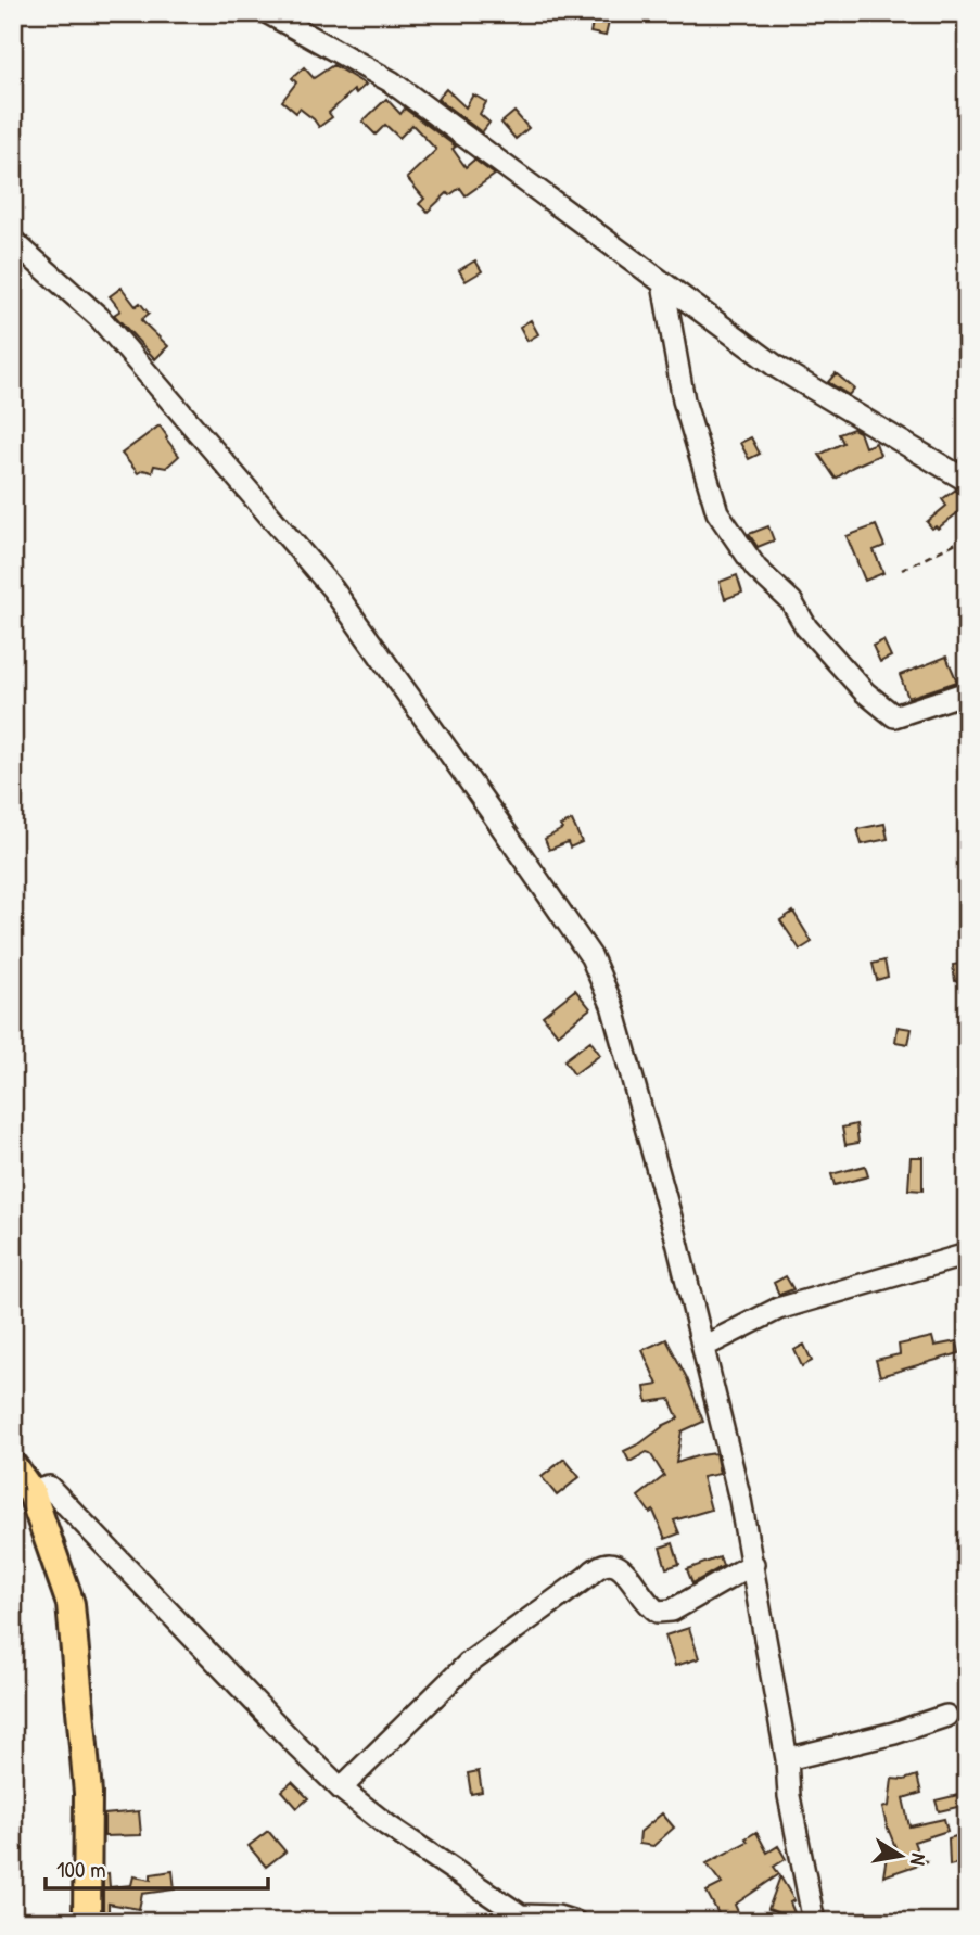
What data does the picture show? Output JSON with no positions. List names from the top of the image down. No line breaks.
{"scale_bar":"100 m","north":"right"}
